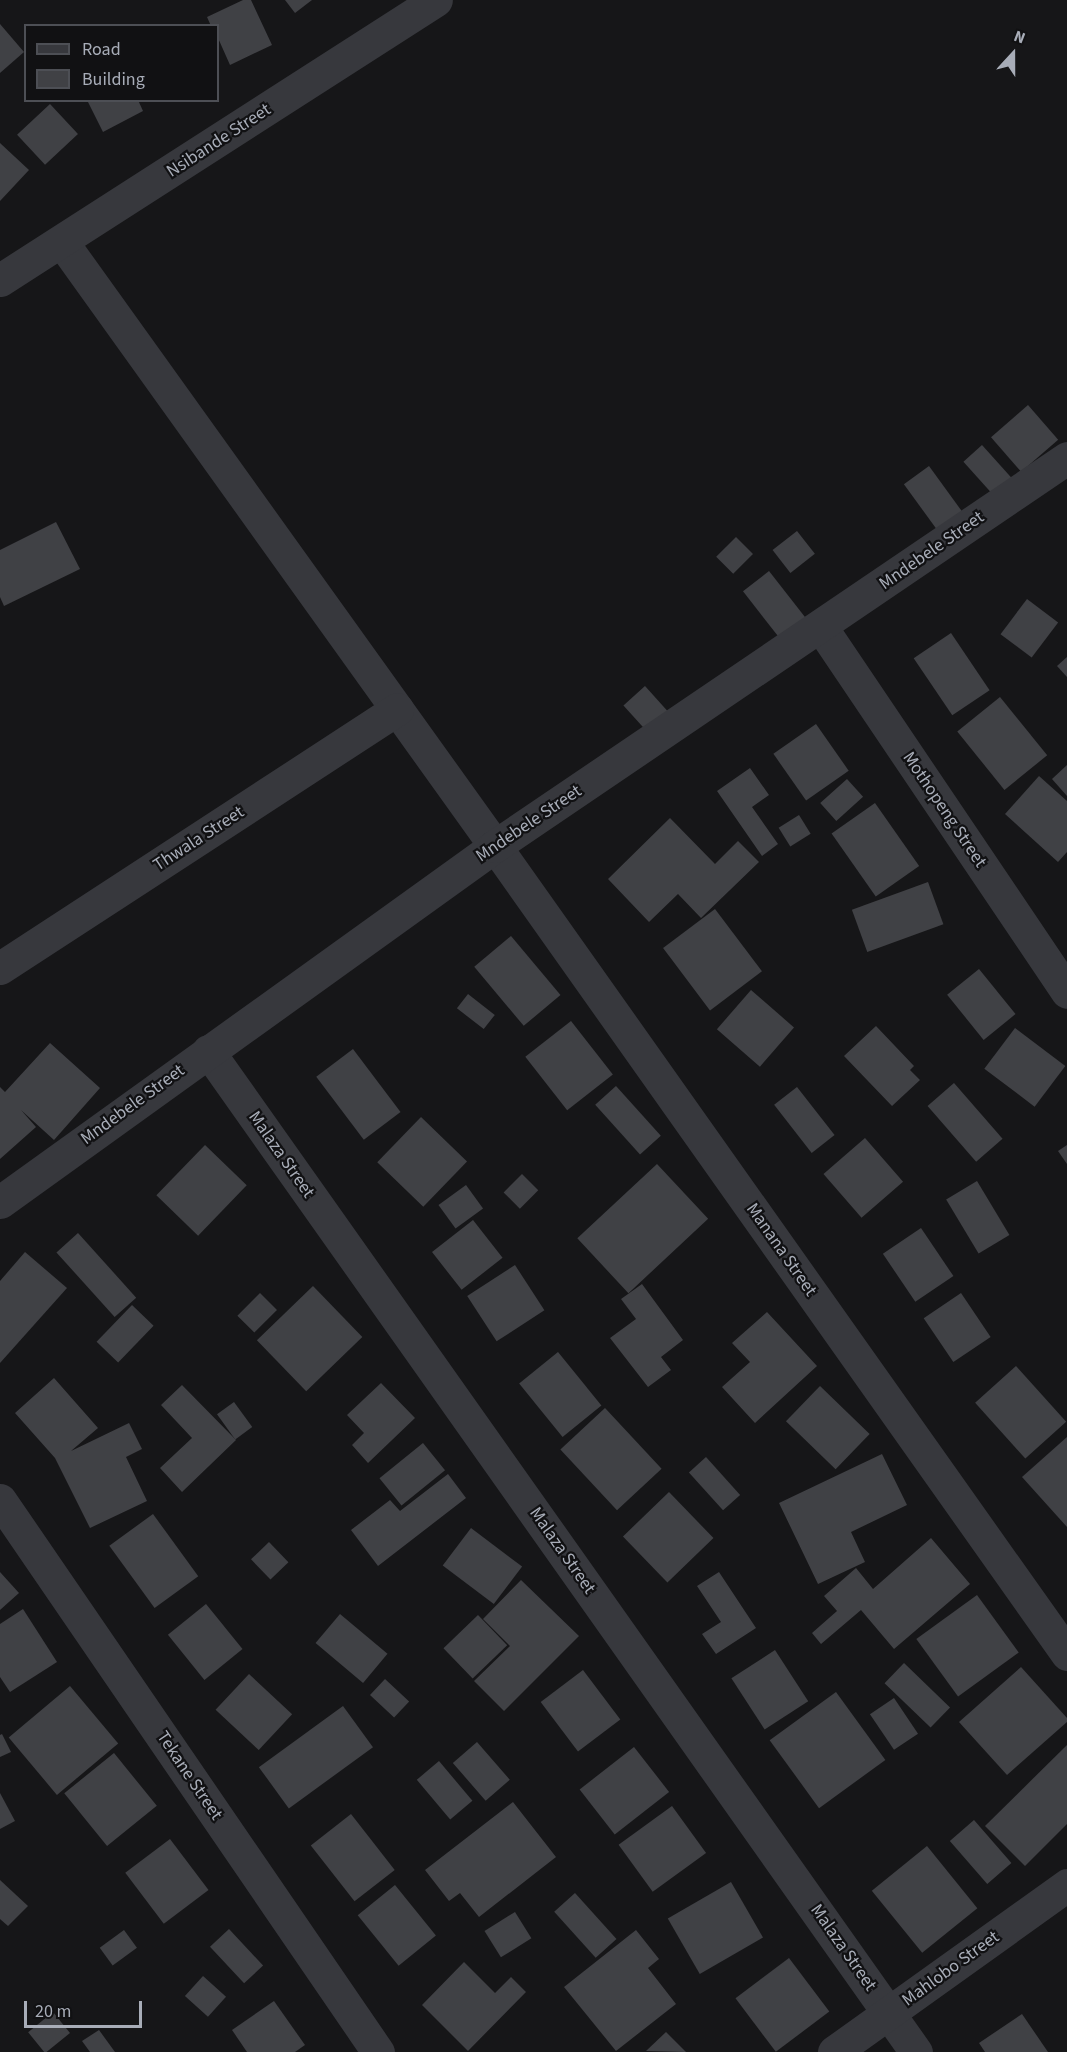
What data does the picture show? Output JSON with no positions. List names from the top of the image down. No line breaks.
{"streets":{"street":["Nsibande Street","Mndebele Street","Mothopeng Street","Thwala Street","Malaza Street","Manana Street","Tekane Street","Mahlobo Street"]},"crossings":[["Nsibande Street","Manana Street"],["Mndebele Street","Mothopeng Street"],["Mndebele Street","Malaza Street"],["Mndebele Street","Manana Street"],["Thwala Street","Manana Street"],["Malaza Street","Mahlobo Street"]],"legend":["Road","Building"],"scale_bar":"20 m","north":"top"}
